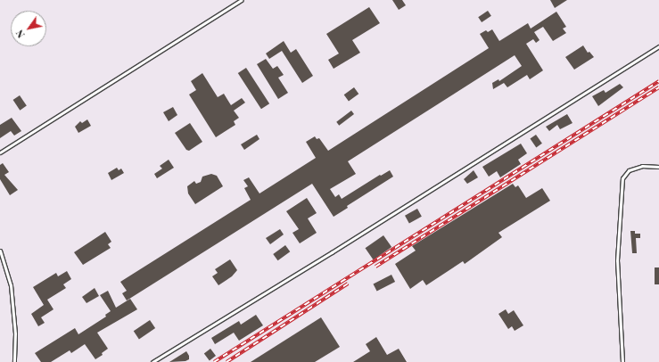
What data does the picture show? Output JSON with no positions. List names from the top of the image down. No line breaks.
{"north":"bottom left"}
